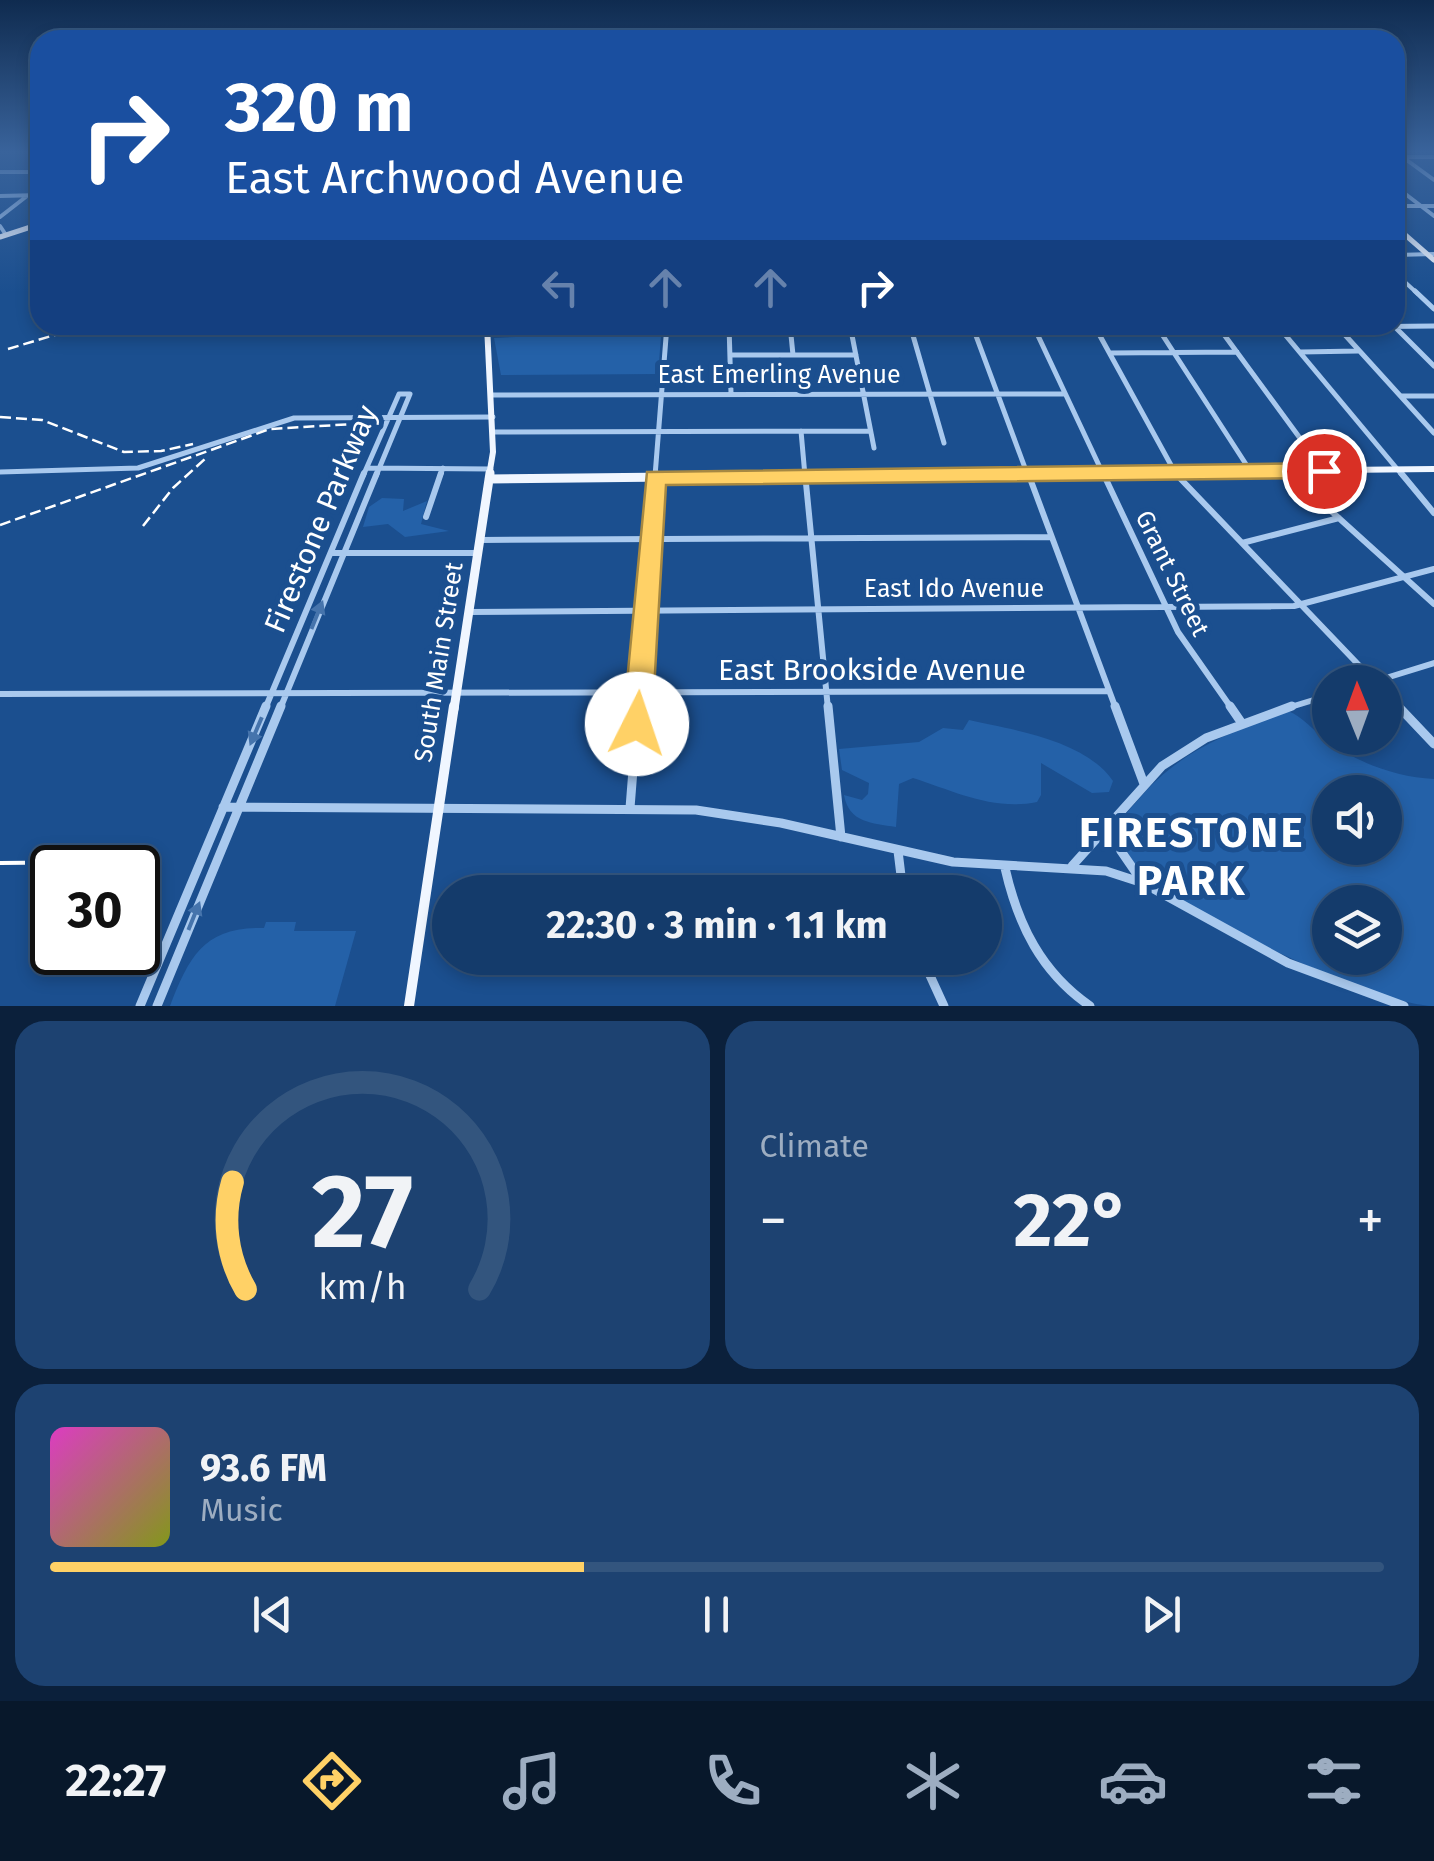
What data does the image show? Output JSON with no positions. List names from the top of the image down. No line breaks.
{"streets":{"main road":["South Main Street"],"street":["East Emerling Avenue","Firestone Parkway","Grant Street","East Ido Avenue","East Brookside Avenue"]},"crossings":[["East Emerling Avenue","Grant Street"],["East Emerling Avenue","South Main Street"],["Firestone Parkway","East Brookside Avenue"],["Grant Street","East Ido Avenue"],["East Ido Avenue","South Main Street"],["South Main Street","East Brookside Avenue"]],"districts":["FIRESTONE PARK"],"north":"top","page":{"turn":["320 m","East Archwood Avenue"],"limit":"30","trip":"22:30 · 3 min · 1.1 km","tile":"Climate","heat":["−","22°","+"],"song":["93.6 FM","Music"],"tabs":"22:27","gauge":["27","km/h"]}}
